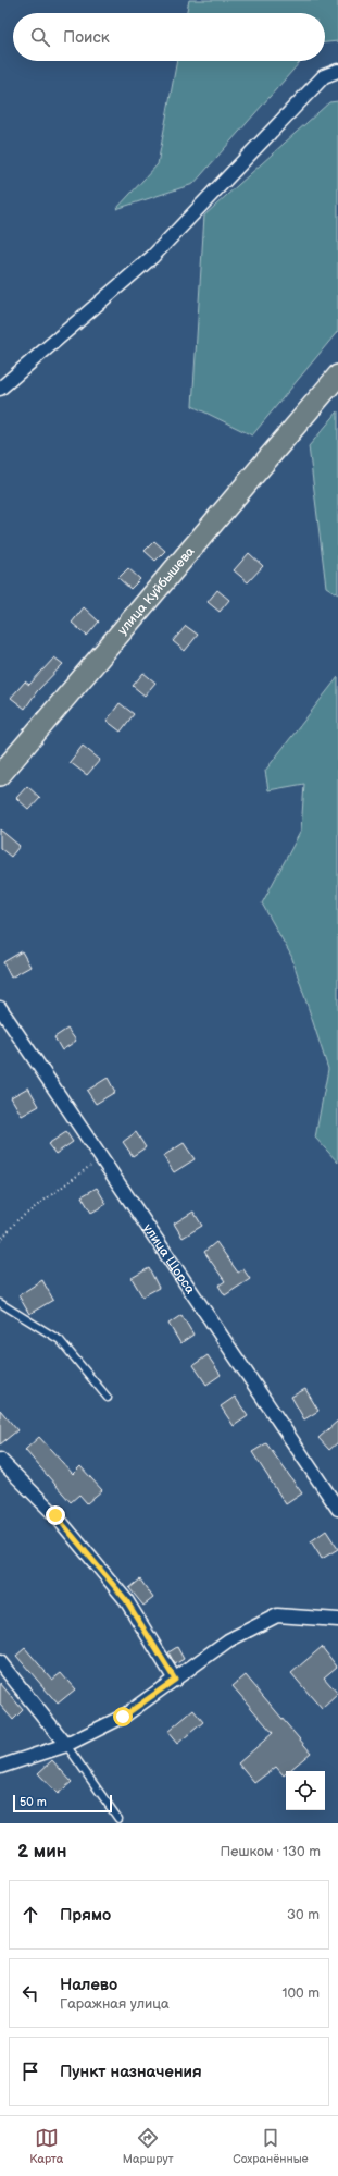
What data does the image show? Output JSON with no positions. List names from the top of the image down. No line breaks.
{"streets":{"highway":["улица Куйбышева"],"street":["улица Щорса"]},"scale_bar":"50 m","page":{"search":"Поиск","scale":"50 m","heading":["2 мин","Пешком · 130 m"],"list":[["Прямо","30 m"],["Налево","Гаражная улица","100 m"],"Пункт назначения"],"nav":["Карта","Маршрут","Сохранённые"]}}
